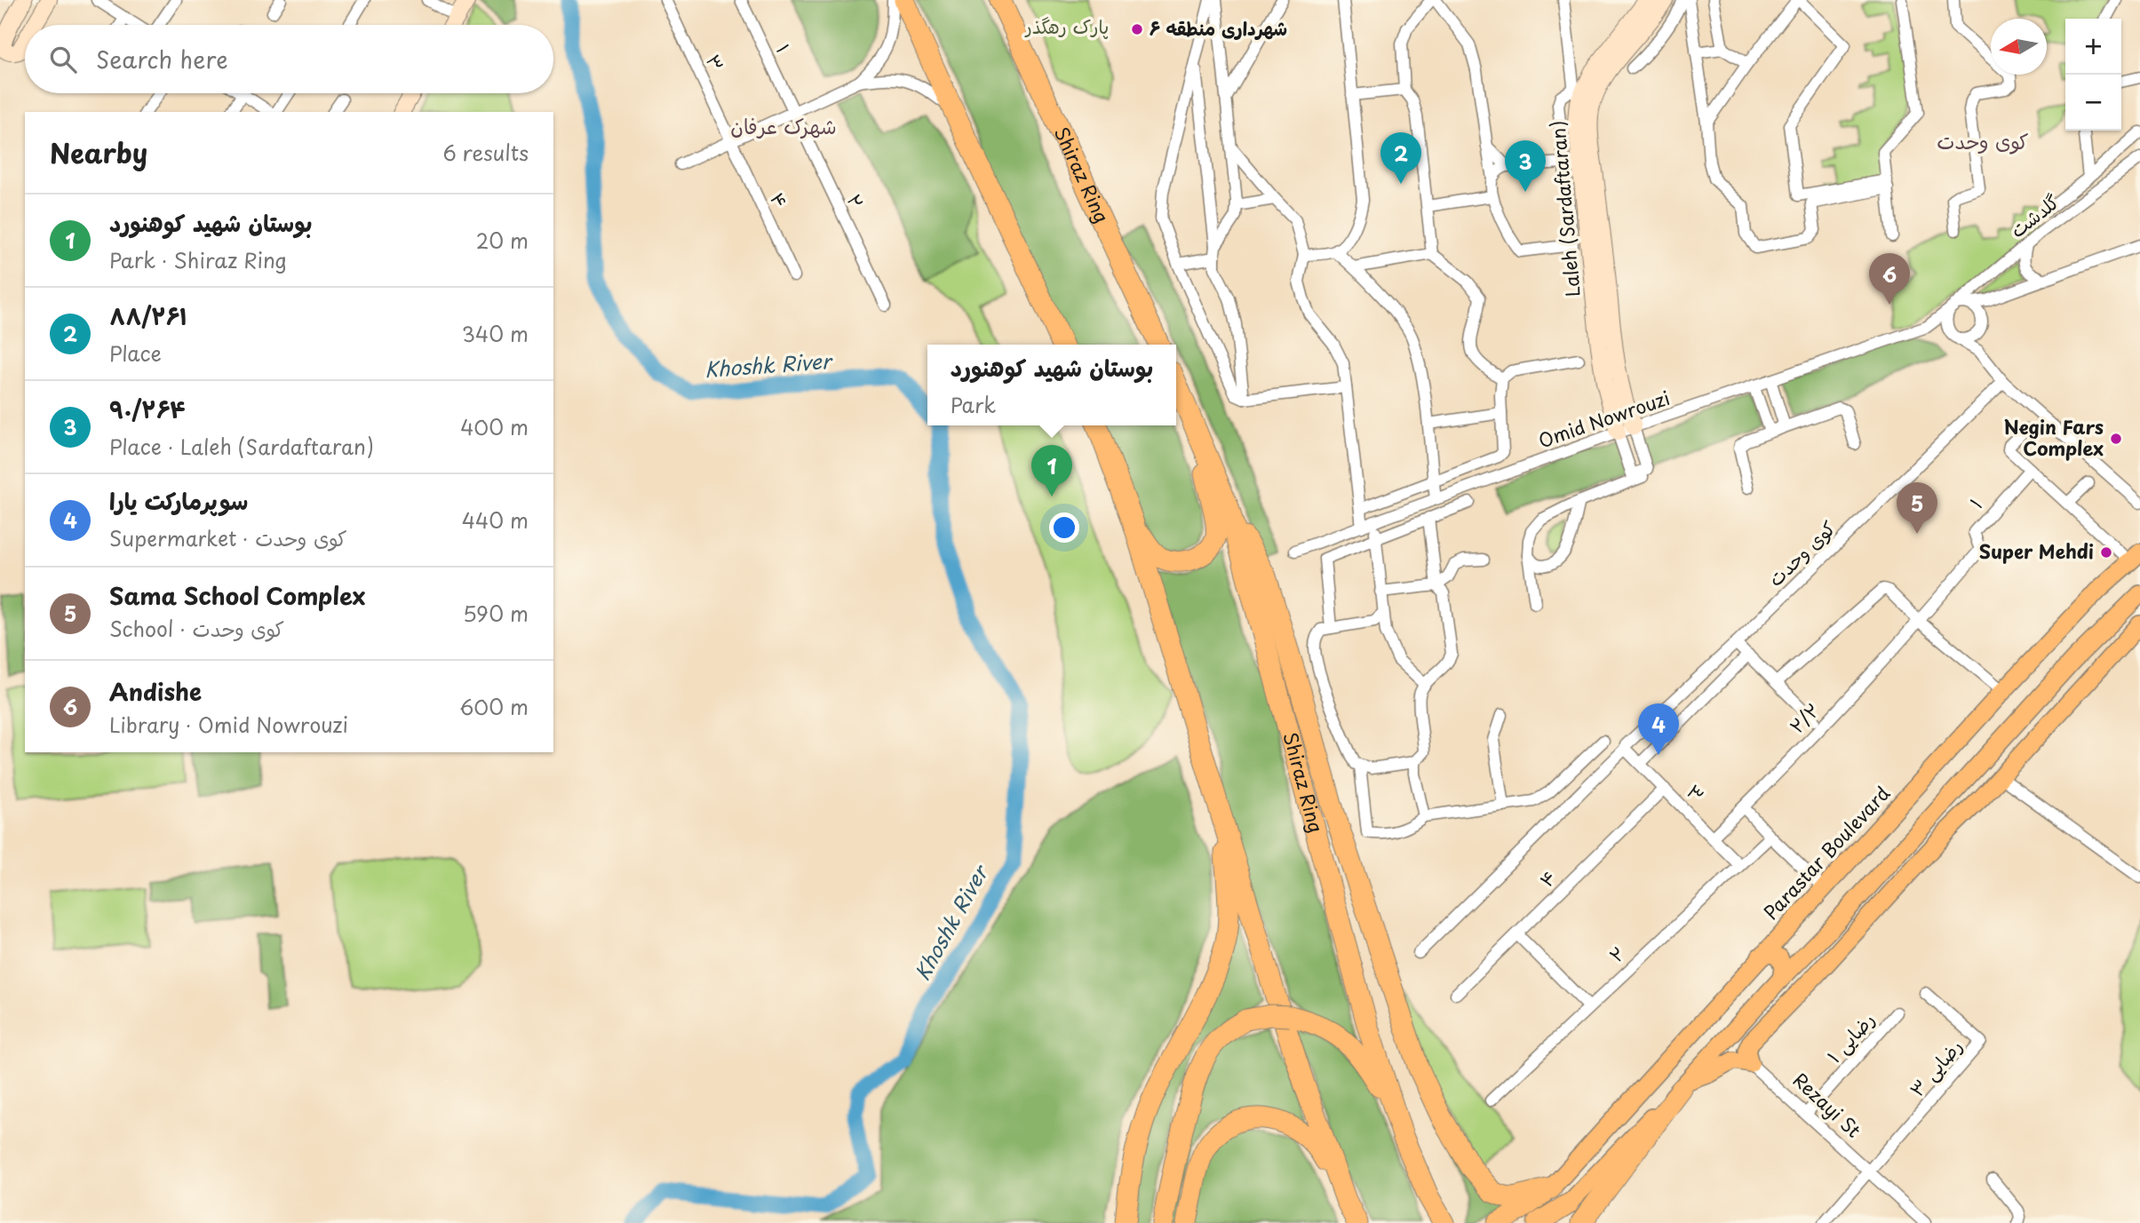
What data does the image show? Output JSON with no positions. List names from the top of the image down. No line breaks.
{"streets":{"highway":["Shiraz Ring"],"main road":["Parastar Boulevard"],"street":["۱","۳","۴","۲","Laleh (Sardaftaran)","گلدشت","Omid Nowrouzi","کوی وحدت","۲/۲","رضایی ۱","رضایی ۳","Rezayi St"]},"crossings":[["۱","۲"],["۱","۲/۲"],["۳","۴"],["۳","۲"],["۳","کوی وحدت"],["۳","۲/۲"],["Laleh (Sardaftaran)","Omid Nowrouzi"],["گلدشت","Omid Nowrouzi"],["رضایی ۱","Rezayi St"],["رضایی ۳","Rezayi St"]],"districts":["شهرک عرفان","کوی وحدت"],"water":["Khoshk River"],"parks":["پارک رهگذر"],"places":["شهرداری منطقه ۶","Negin Fars Complex","Super Mehdi"],"north":"left","page":{"map_buttons":["+","−"],"search":"Search here","heading":["Nearby","6 results"],"pins":["2","3","6","1","5","4"],"list":[{"mark":"1","name":"بوستان شهید کوهنورد","note":"Park · Shiraz Ring","value":"20 m"},{"mark":"2","name":"۸۸/۲۶۱","note":"Place","value":"340 m"},{"mark":"3","name":"۹۰/۲۶۴","note":"Place · Laleh (Sardaftaran)","value":"400 m"},{"mark":"4","name":"سوپرمارکت یارا","note":"Supermarket · کوی وحدت","value":"440 m"},{"mark":"5","name":"Sama School Complex","note":"School · کوی وحدت","value":"590 m"},{"mark":"6","name":"Andishe","note":"Library · Omid Nowrouzi","value":"600 m"}],"popup":["بوستان شهید کوهنورد","Park"]}}
